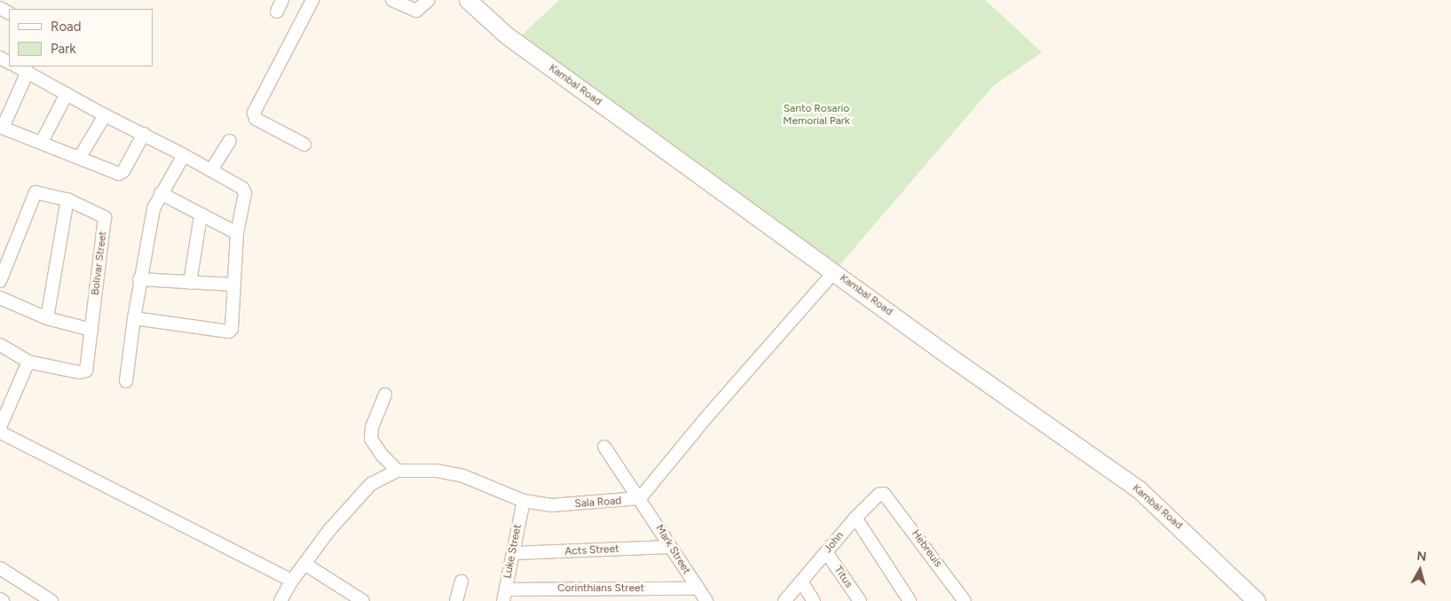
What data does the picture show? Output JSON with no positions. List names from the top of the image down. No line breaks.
{"streets":{"main road":["Kambal Road"],"street":["Bolivar Street","Sala Road","John","Hebreuis","Mark Street","Acts Street","Luke Street","Titus","Corinthians Street"]},"crossings":[["Sala Road","Mark Street"],["Sala Road","Luke Street"],["John","Hebreuis"],["John","Titus"],["Mark Street","Acts Street"],["Mark Street","Corinthians Street"],["Acts Street","Luke Street"],["Luke Street","Corinthians Street"]],"parks":["Santo Rosario Memorial Park"],"legend":["Road","Park"],"north":"top"}
